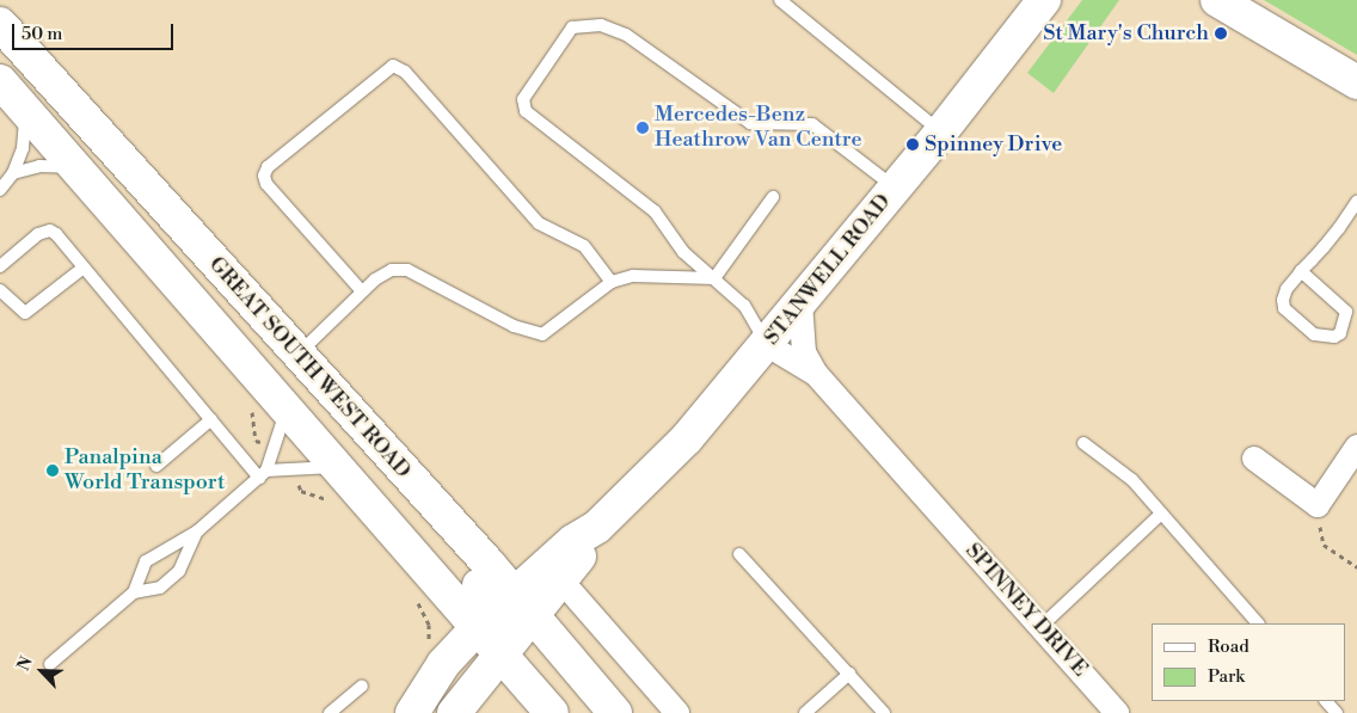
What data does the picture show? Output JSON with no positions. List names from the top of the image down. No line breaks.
{"streets":{"main road":["STANWELL ROAD","GREAT SOUTH WEST ROAD"],"street":["SPINNEY DRIVE"]},"crossings":[["STANWELL ROAD","GREAT SOUTH WEST ROAD"],["STANWELL ROAD","SPINNEY DRIVE"]],"places":["St Mary's Church","Mercedes-Benz Heathrow Van Centre","Spinney Drive","Panalpina World Transport"],"legend":["Road","Park"],"scale_bar":"50 m","north":"top left"}
